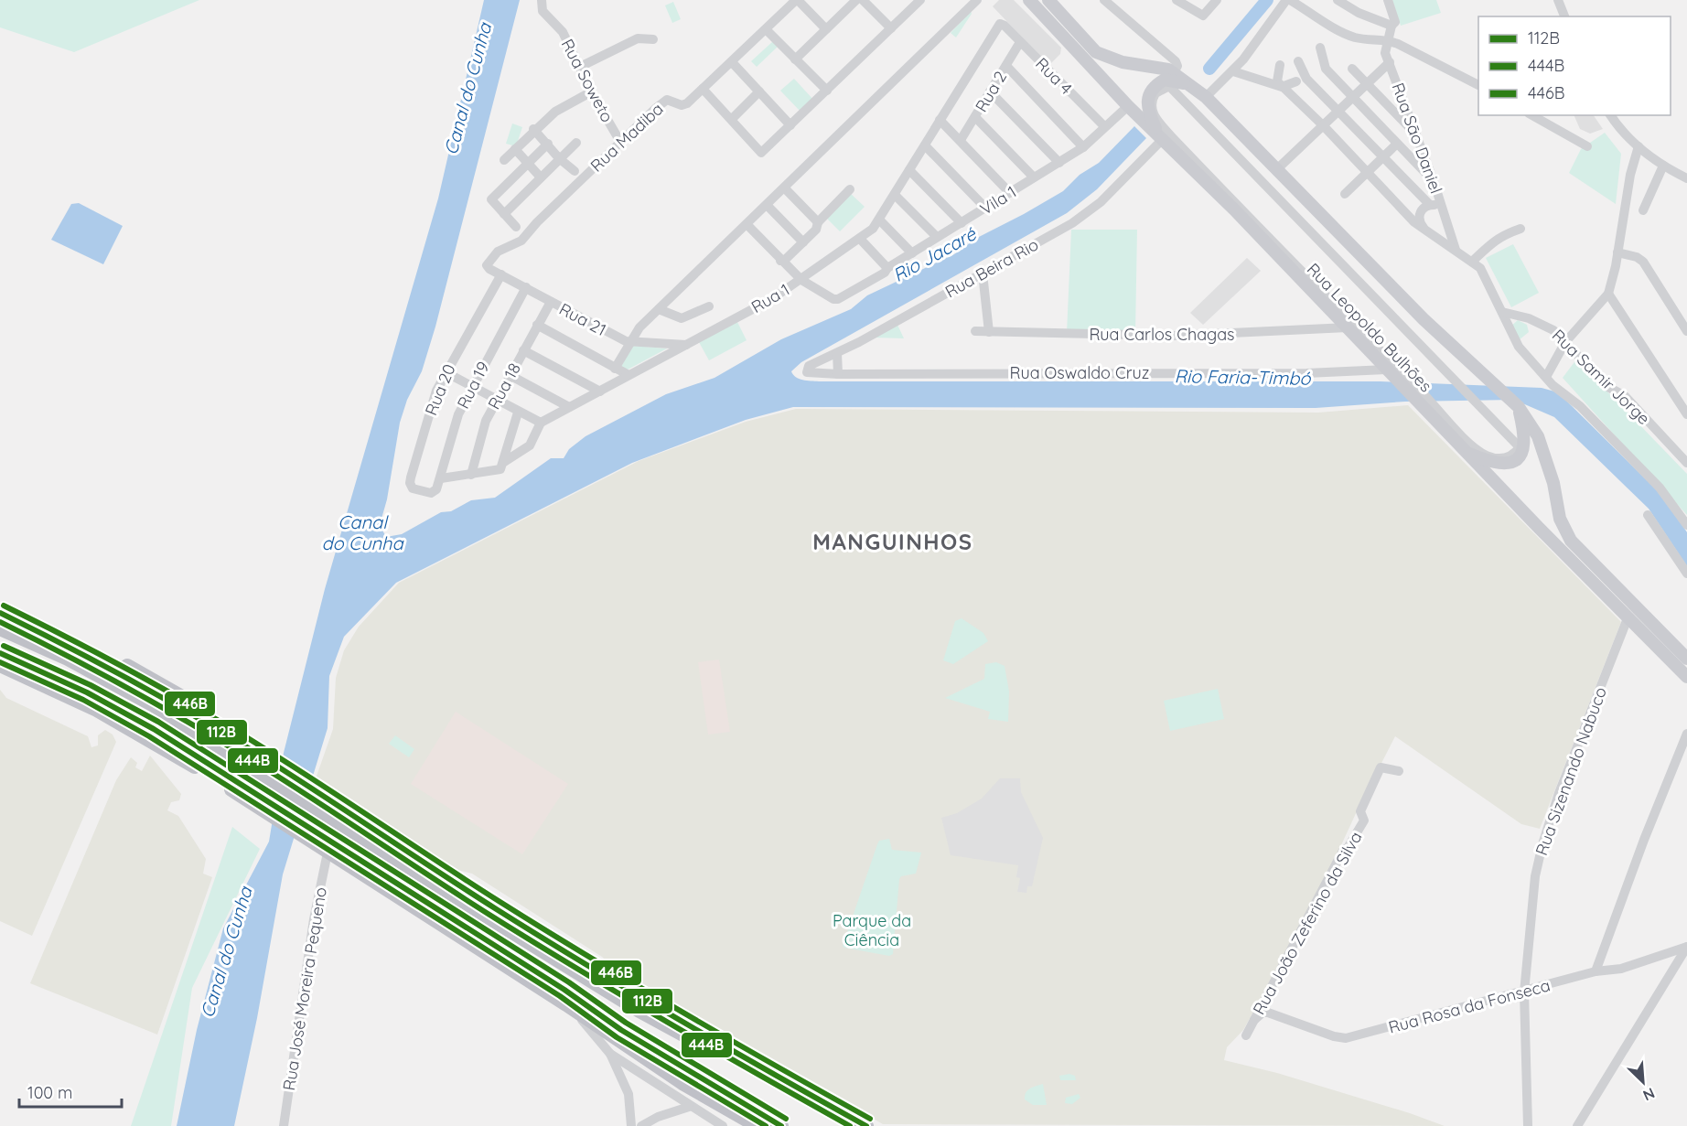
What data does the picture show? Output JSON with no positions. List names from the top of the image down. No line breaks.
{"streets":{"main road":["Rua Leopoldo Bulhões"],"street":["Rua 4","Rua Soweto","Rua 2","Rua Madiba","Rua Sāo Daniel","Vila 1","Rua Beira Rio","Rua 1","Rua 21","Rua Carlos Chagas","Rua Oswaldo Cruz","Rua Samir Jorge","Rua 19","Rua 18","Rua 20","Rua Sizenando Nabuco","Rua João Zeferino da Silva","Rua José Moreira Pequeno","Rua Rosa da Fonseca"]},"crossings":[["Rua 4","Rua 2"],["Rua 4","Vila 1"],["Rua 4","Rua 1"],["Rua Soweto","Rua Madiba"],["Rua Madiba","Rua 21"],["Vila 1","Rua 1"],["Vila 1","Rua Leopoldo Bulhões"],["Rua Beira Rio","Rua Leopoldo Bulhões"],["Rua Beira Rio","Rua Oswaldo Cruz"],["Rua 1","Rua 21"],["Rua 21","Rua 19"],["Rua 21","Rua 18"],["Rua 21","Rua 20"],["Rua Leopoldo Bulhões","Rua Carlos Chagas"],["Rua Leopoldo Bulhões","Rua Oswaldo Cruz"],["Rua Leopoldo Bulhões","Rua Sizenando Nabuco"],["Rua 19","Rua 20"],["Rua Sizenando Nabuco","Rua Rosa da Fonseca"],["Rua João Zeferino da Silva","Rua Rosa da Fonseca"]],"districts":["MANGUINHOS"],"water":["Canal do Cunha","Rio Jacaré","Rio Faria-Timbó"],"parks":["Parque da Ciência"],"lines":["transit line 446B","transit line 112B","transit line 444B"],"legend":["112B","444B","446B"],"scale_bar":"100 m","north":"bottom right"}
